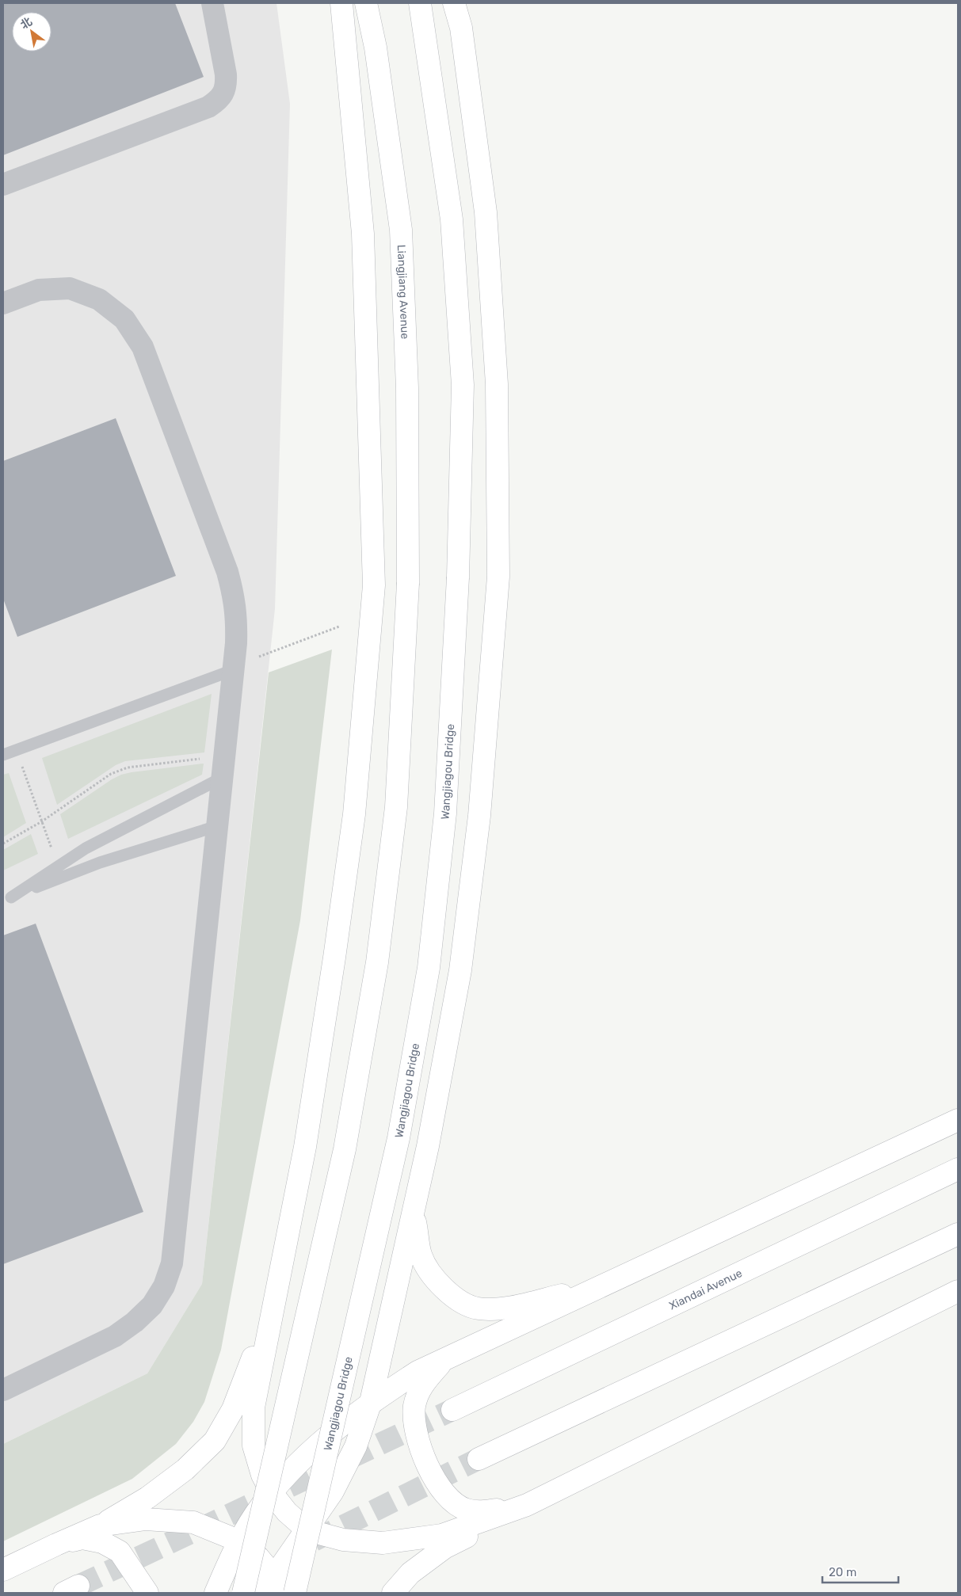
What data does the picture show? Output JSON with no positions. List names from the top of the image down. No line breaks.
{"streets":{"main road":["Liangjiang Avenue","Wangjiagou Bridge","Xiandai Avenue"]},"scale_bar":"20 m","north":"top left"}
